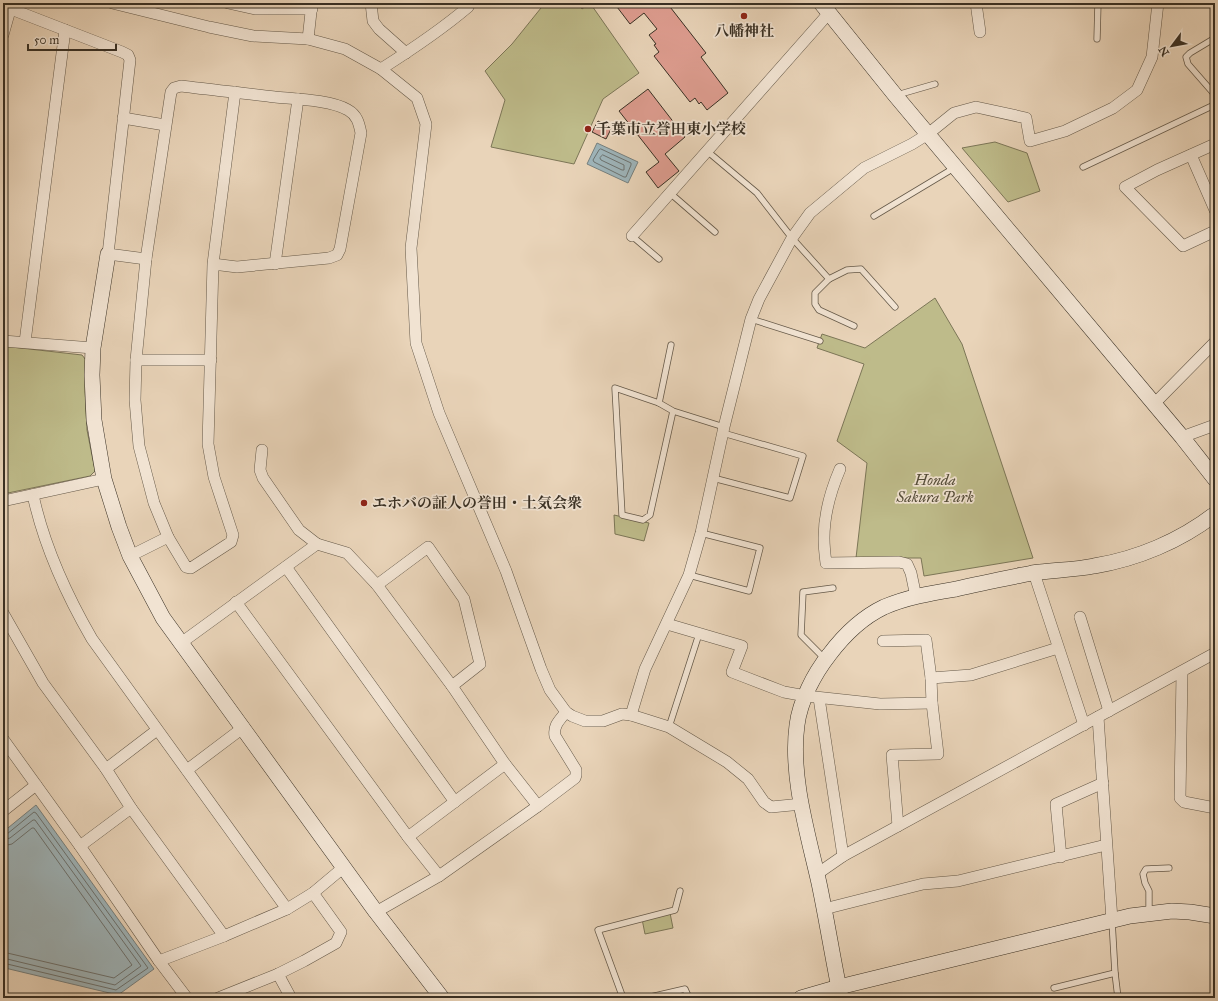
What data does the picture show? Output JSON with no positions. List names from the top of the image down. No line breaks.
{"parks":["Honda Sakura Park"],"places":["八幡神社","千葉市立誉田東小学校","エホバの証人の誉田・土気会衆"],"scale_bar":"50 m","north":"bottom left"}
